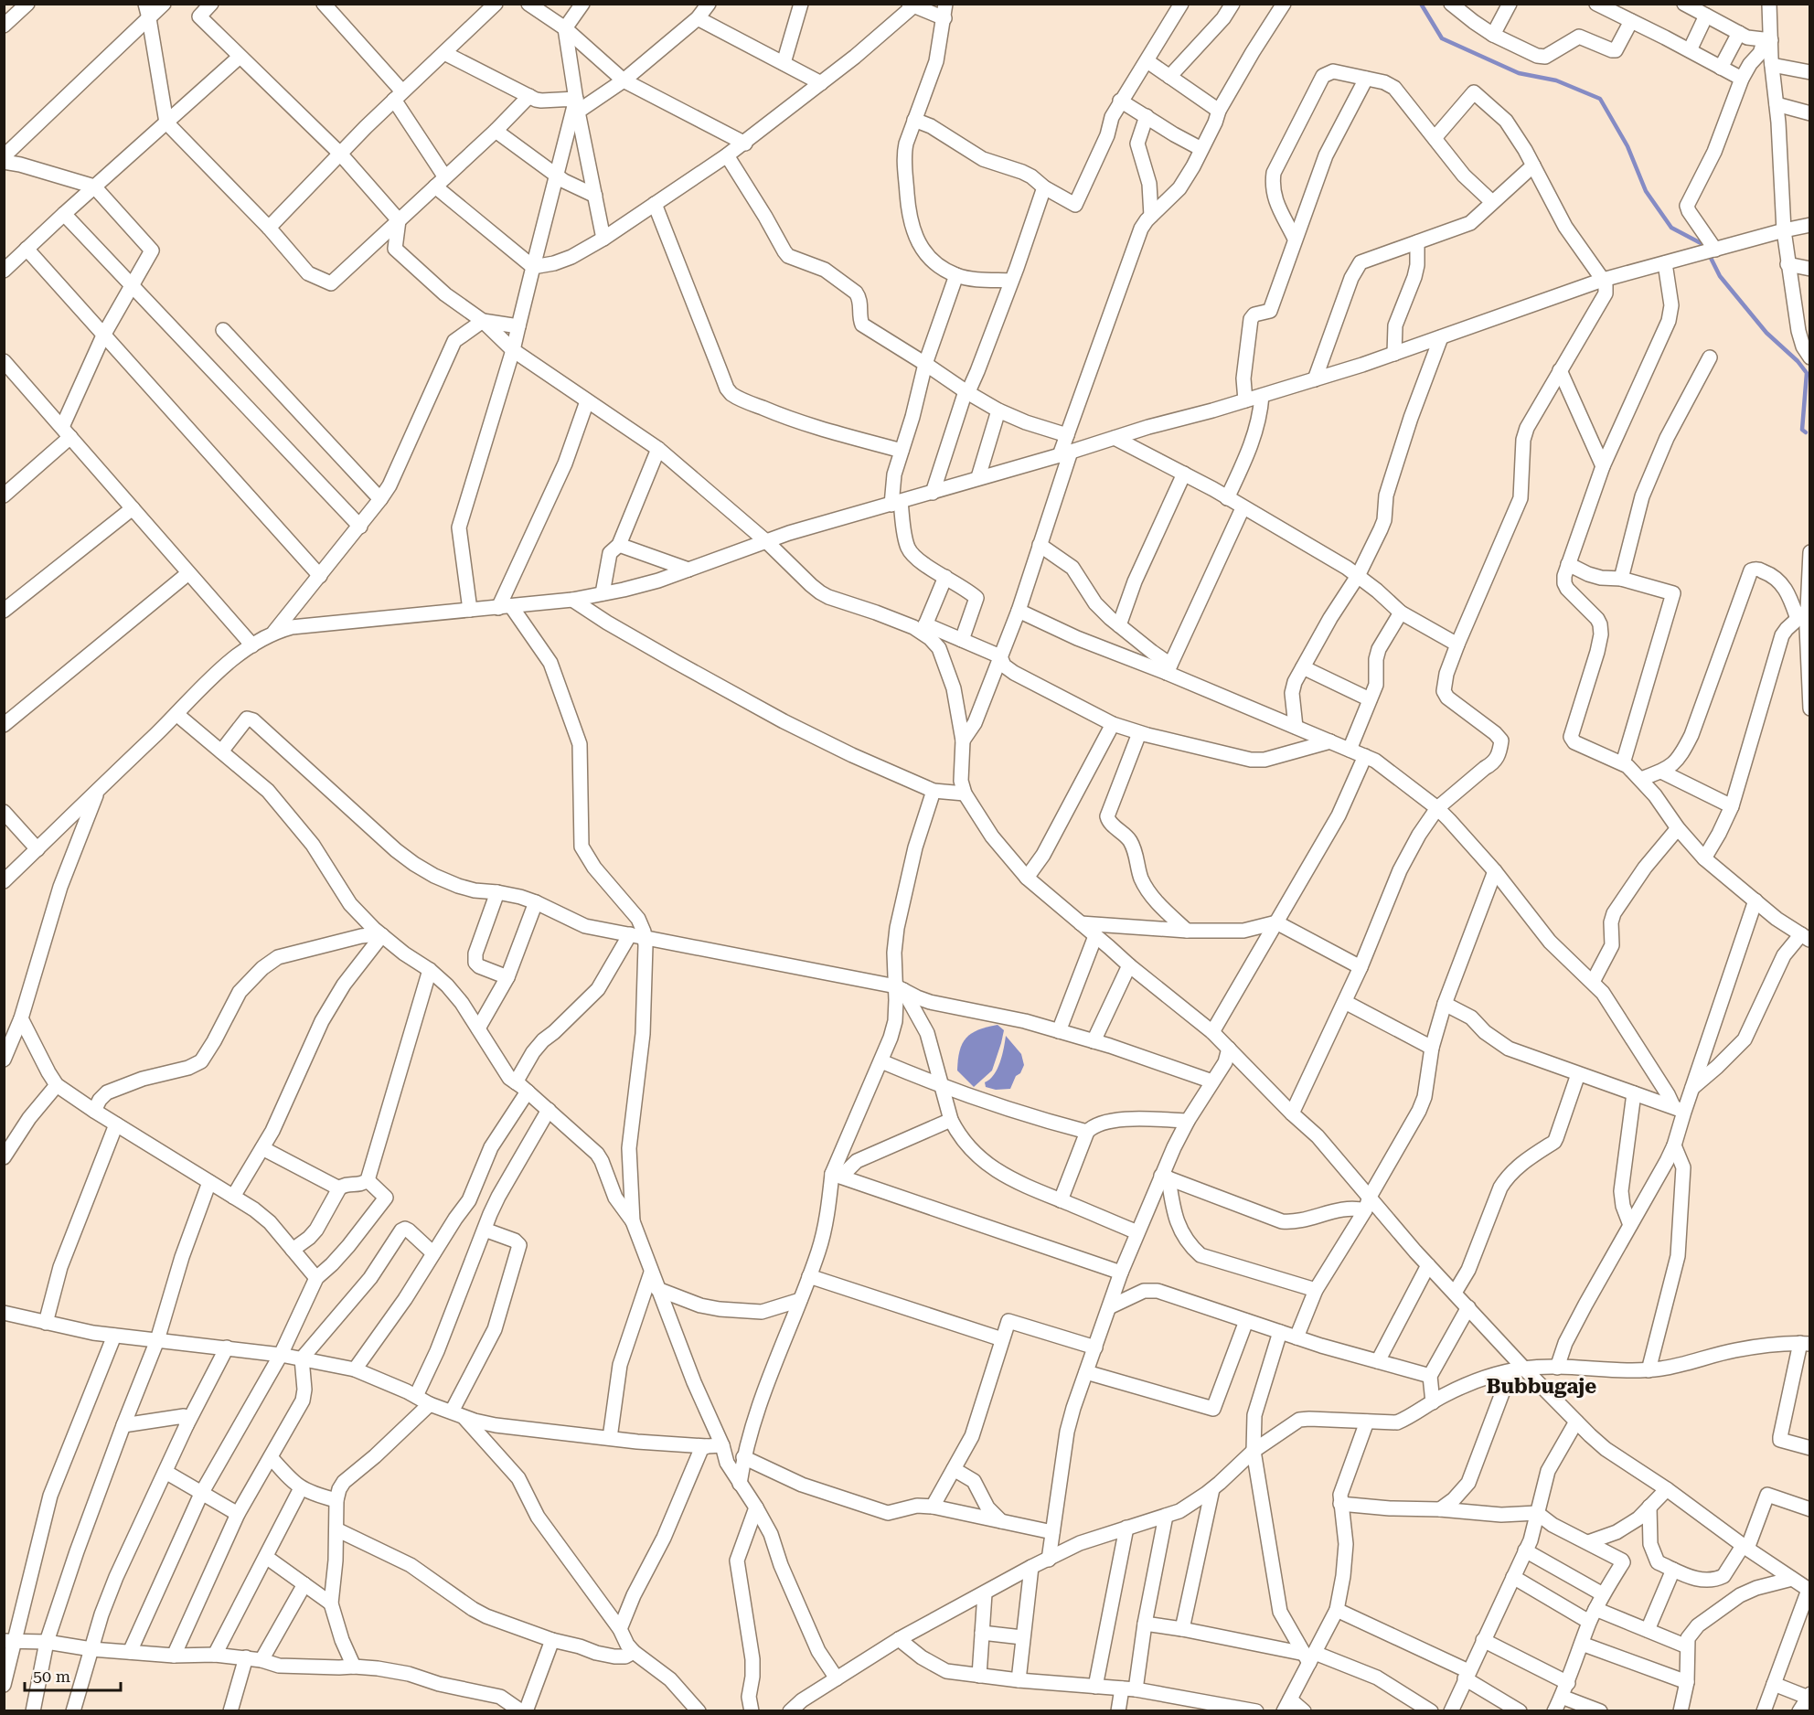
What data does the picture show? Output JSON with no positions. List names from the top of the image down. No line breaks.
{"districts":["Bubbugaje"],"scale_bar":"50 m"}
